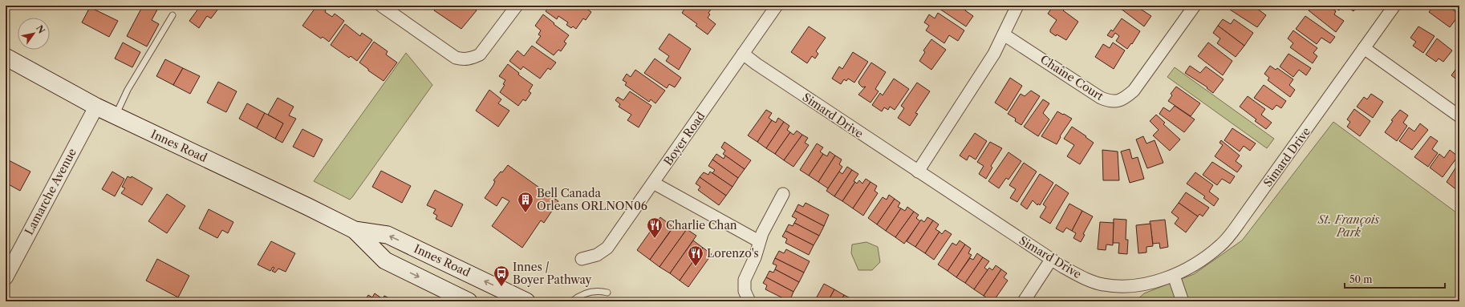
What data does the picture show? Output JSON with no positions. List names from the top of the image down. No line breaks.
{"streets":{"main road":["Innes Road"],"street":["Chaîne Court","Simard Drive","Boyer Road","Lamarche Avenue"]},"crossings":[["Simard Drive","Boyer Road"],["Innes Road","Lamarche Avenue"]],"parks":["St. François Park"],"places":{"building":["Bell Canada Orleans ORLNON06"],"restaurant":["Charlie Chan","Lorenzo's"],"bus stop":["Innes / Boyer Pathway"]},"scale_bar":"50 m","north":"top right"}
